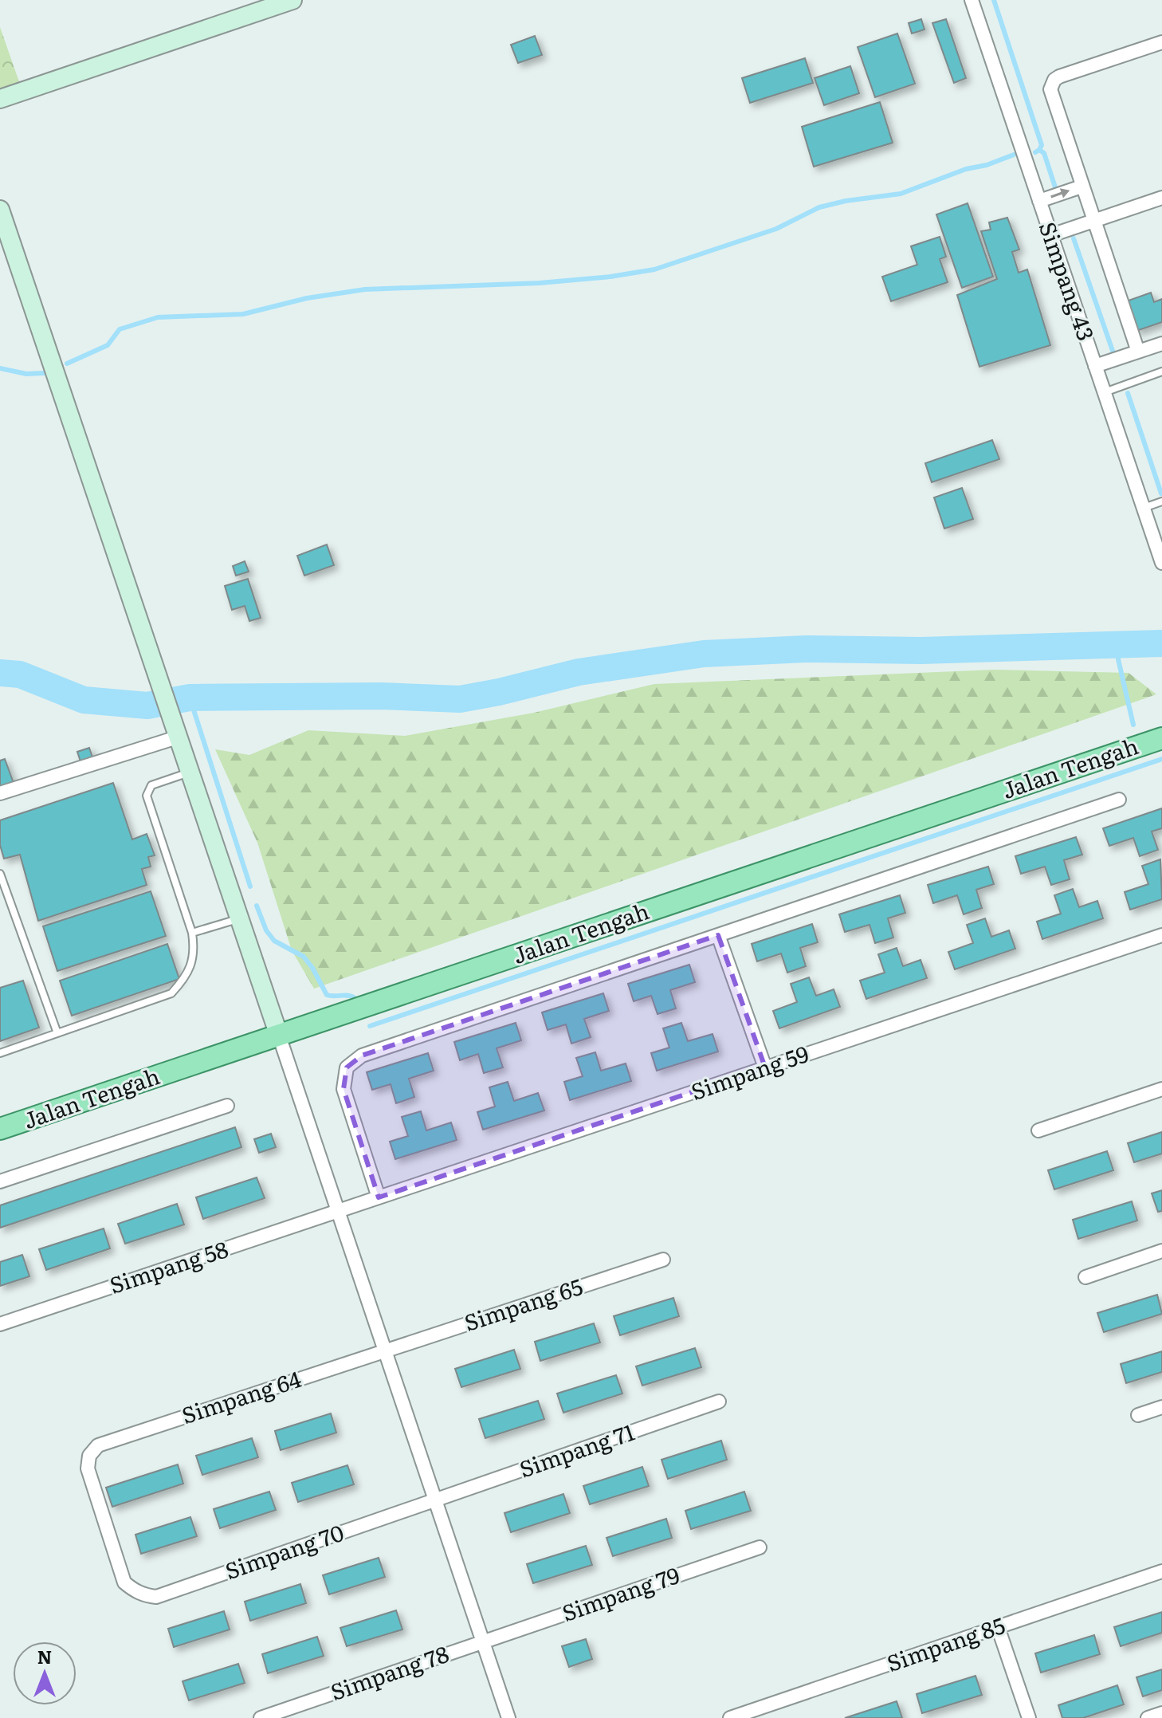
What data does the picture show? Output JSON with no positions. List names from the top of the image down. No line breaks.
{"streets":{"main road":["Jalan Tengah"],"street":["Simpang 43","Simpang 59","Simpang 58","Simpang 65","Simpang 64","Simpang 71","Simpang 70","Simpang 79","Simpang 85","Simpang 78"]},"crossings":[["Simpang 59","Simpang 58"],["Simpang 65","Simpang 64"],["Simpang 64","Simpang 70"],["Simpang 71","Simpang 70"],["Simpang 79","Simpang 78"]],"north":"top"}
